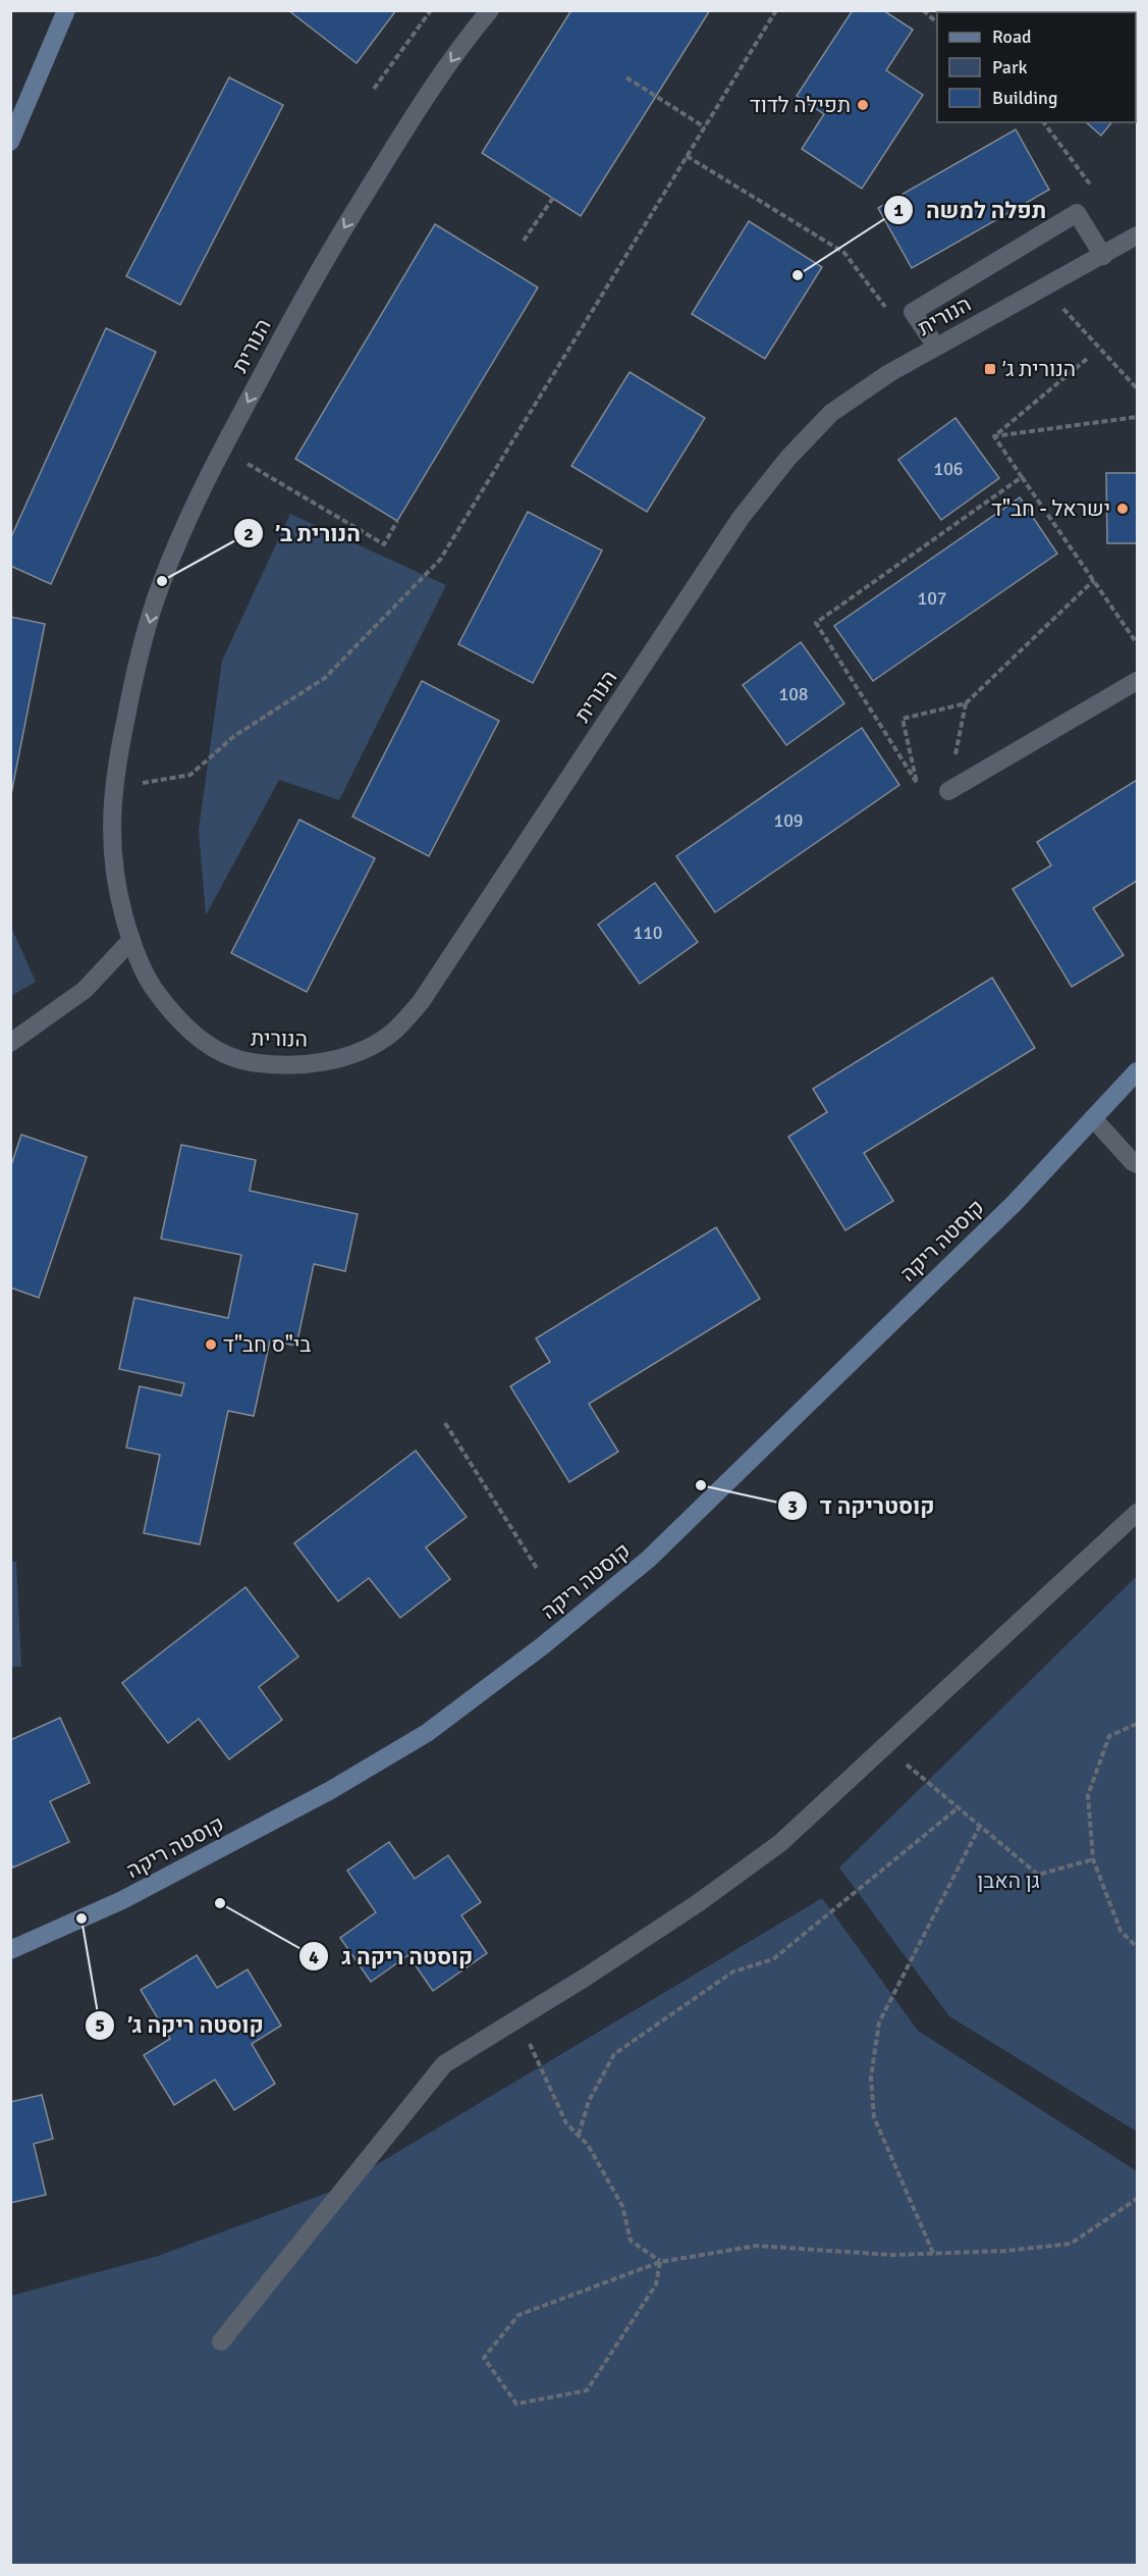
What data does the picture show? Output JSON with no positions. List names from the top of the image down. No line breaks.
{"streets":{"street":["הנורית","קוסטה ריקה"]},"parks":["גן האבן"],"places":{"other":["תפילה לדוד","תפלה למשה","ישראל - חב\"ד","הנורית ב׳","בי\"ס חב\"ד","קוסטריקה ד","קוסטה ריקה ג","קוסטה ריקה ג׳"],"transit":["הנורית ג׳"]},"house_numbers":["106","107","108","109","110"],"legend":["Road","Park","Building"]}
